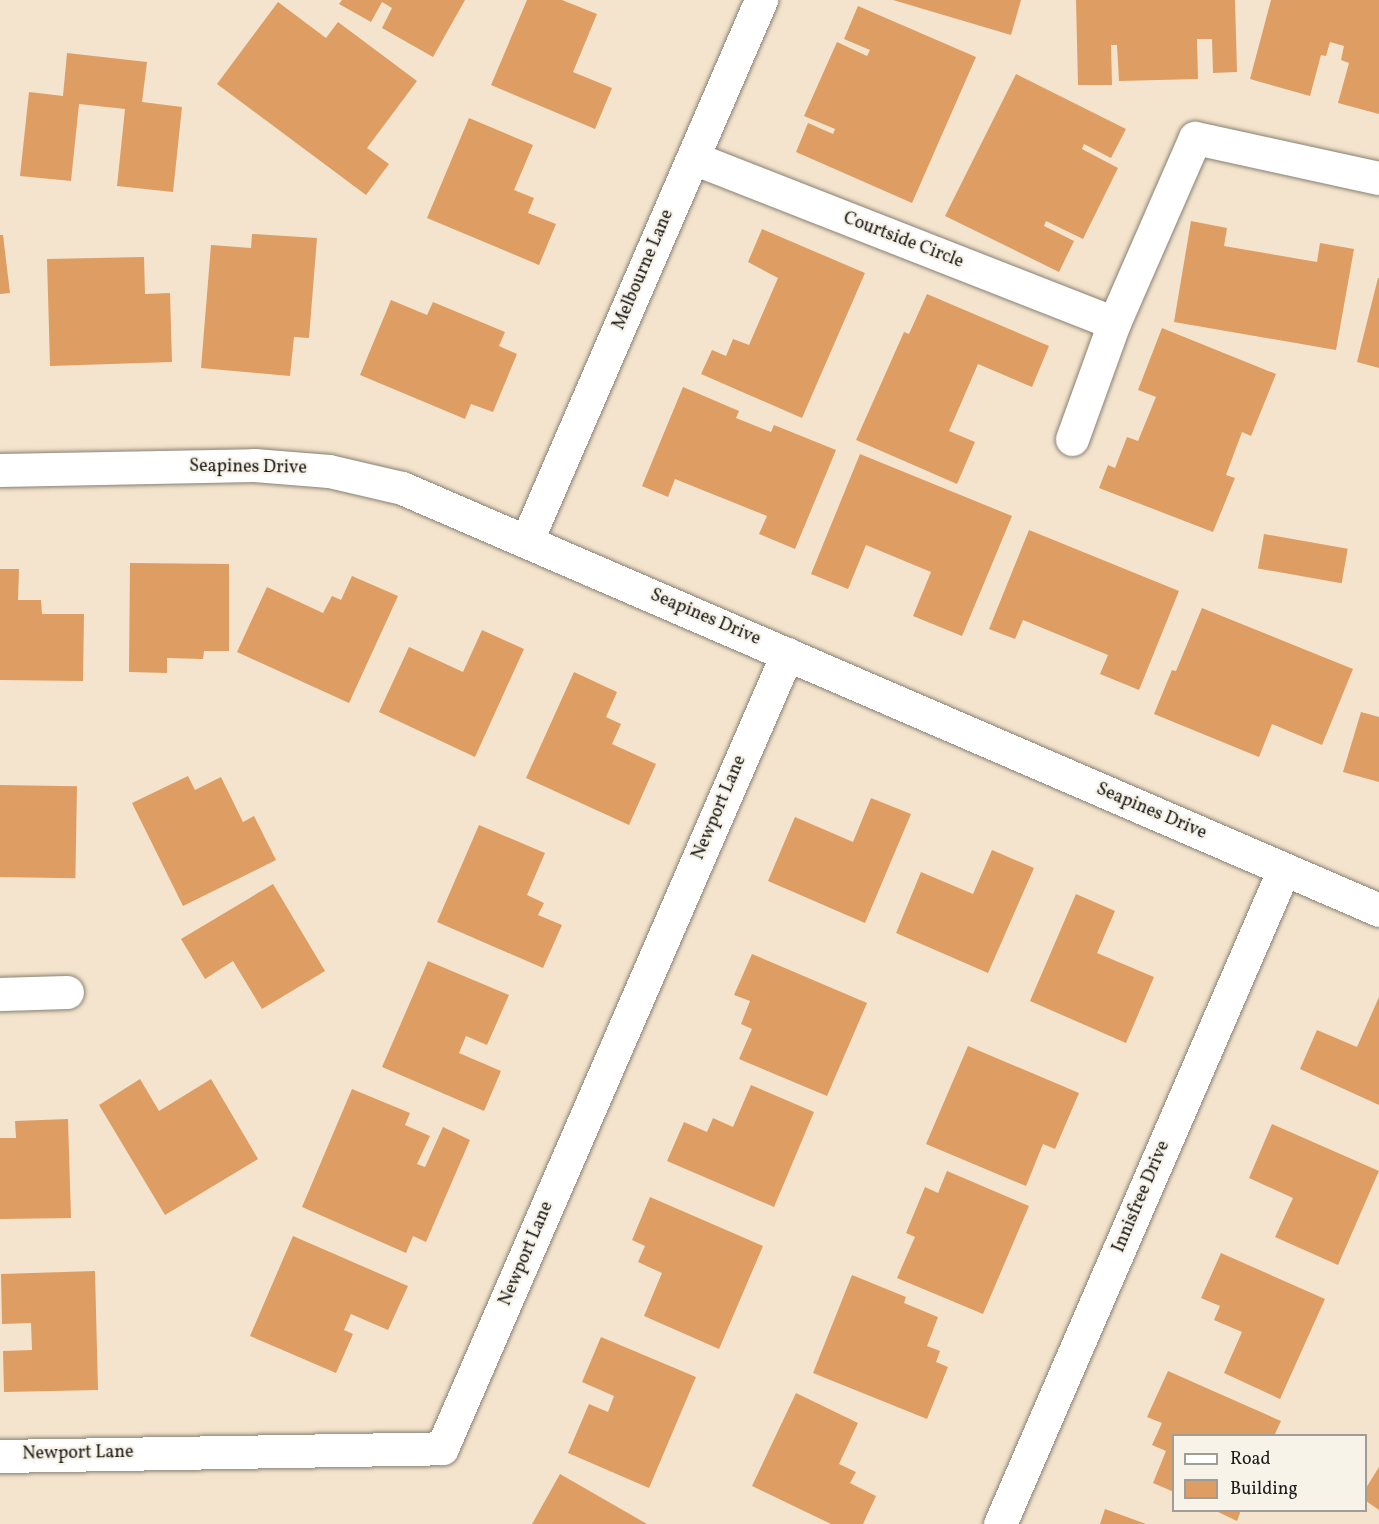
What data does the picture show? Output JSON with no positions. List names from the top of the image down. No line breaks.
{"streets":{"street":["Courtside Circle","Melbourne Lane","Seapines Drive","Newport Lane","Innisfree Drive"]},"crossings":[["Courtside Circle","Melbourne Lane"],["Melbourne Lane","Seapines Drive"],["Seapines Drive","Newport Lane"],["Seapines Drive","Innisfree Drive"]],"legend":["Road","Building"]}
